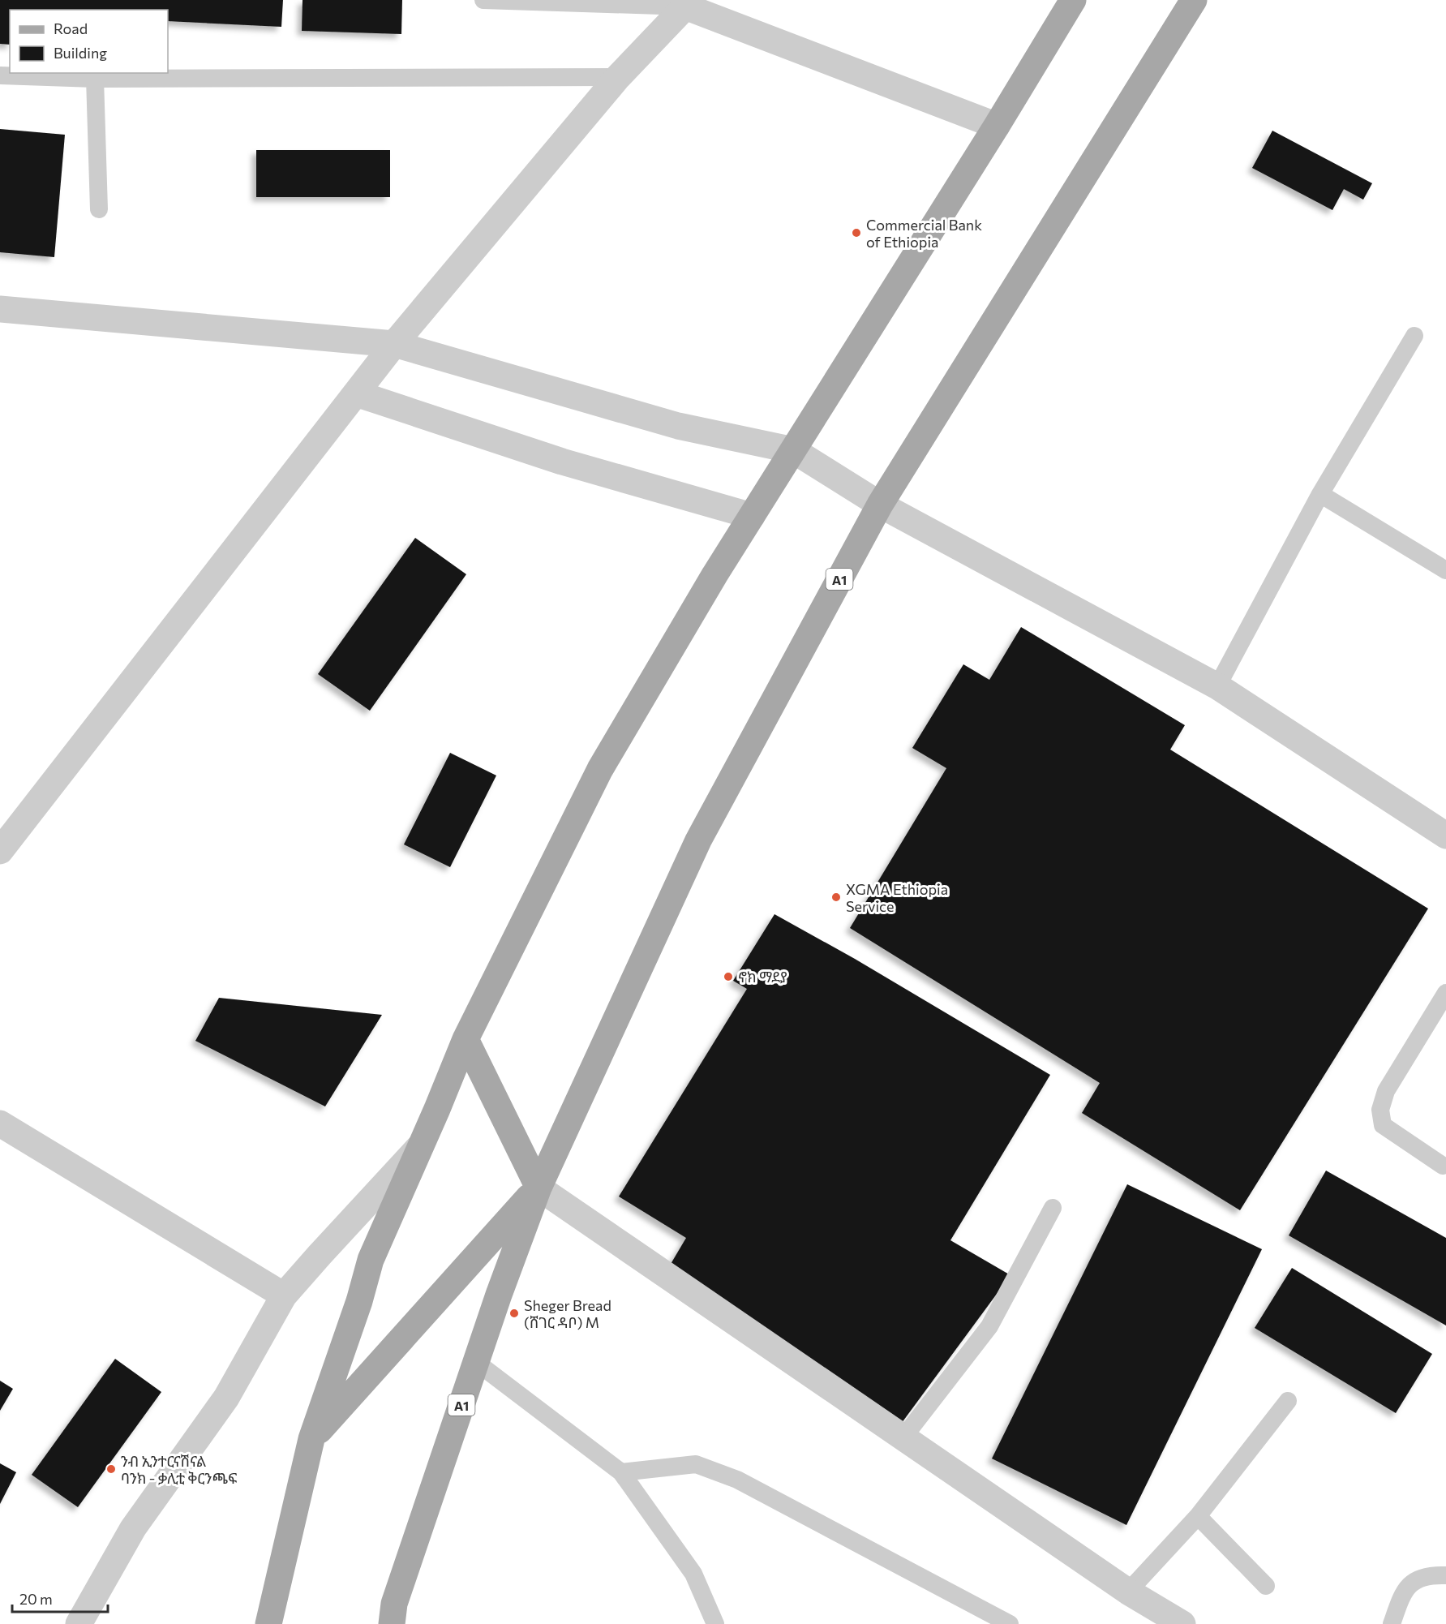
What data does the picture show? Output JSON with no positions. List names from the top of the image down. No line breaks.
{"streets":{"main road":["A1"]},"places":["Commercial Bank of Ethiopia","XGMA Ethiopia Service","ኖክ ማደያ","Sheger Bread (ሸገር ዳቦ) M","ንብ ኢንተርናሽናል ባንክ - ቃሊቲ ቅርንጫፍ"],"legend":["Road","Building"],"scale_bar":"20 m"}
